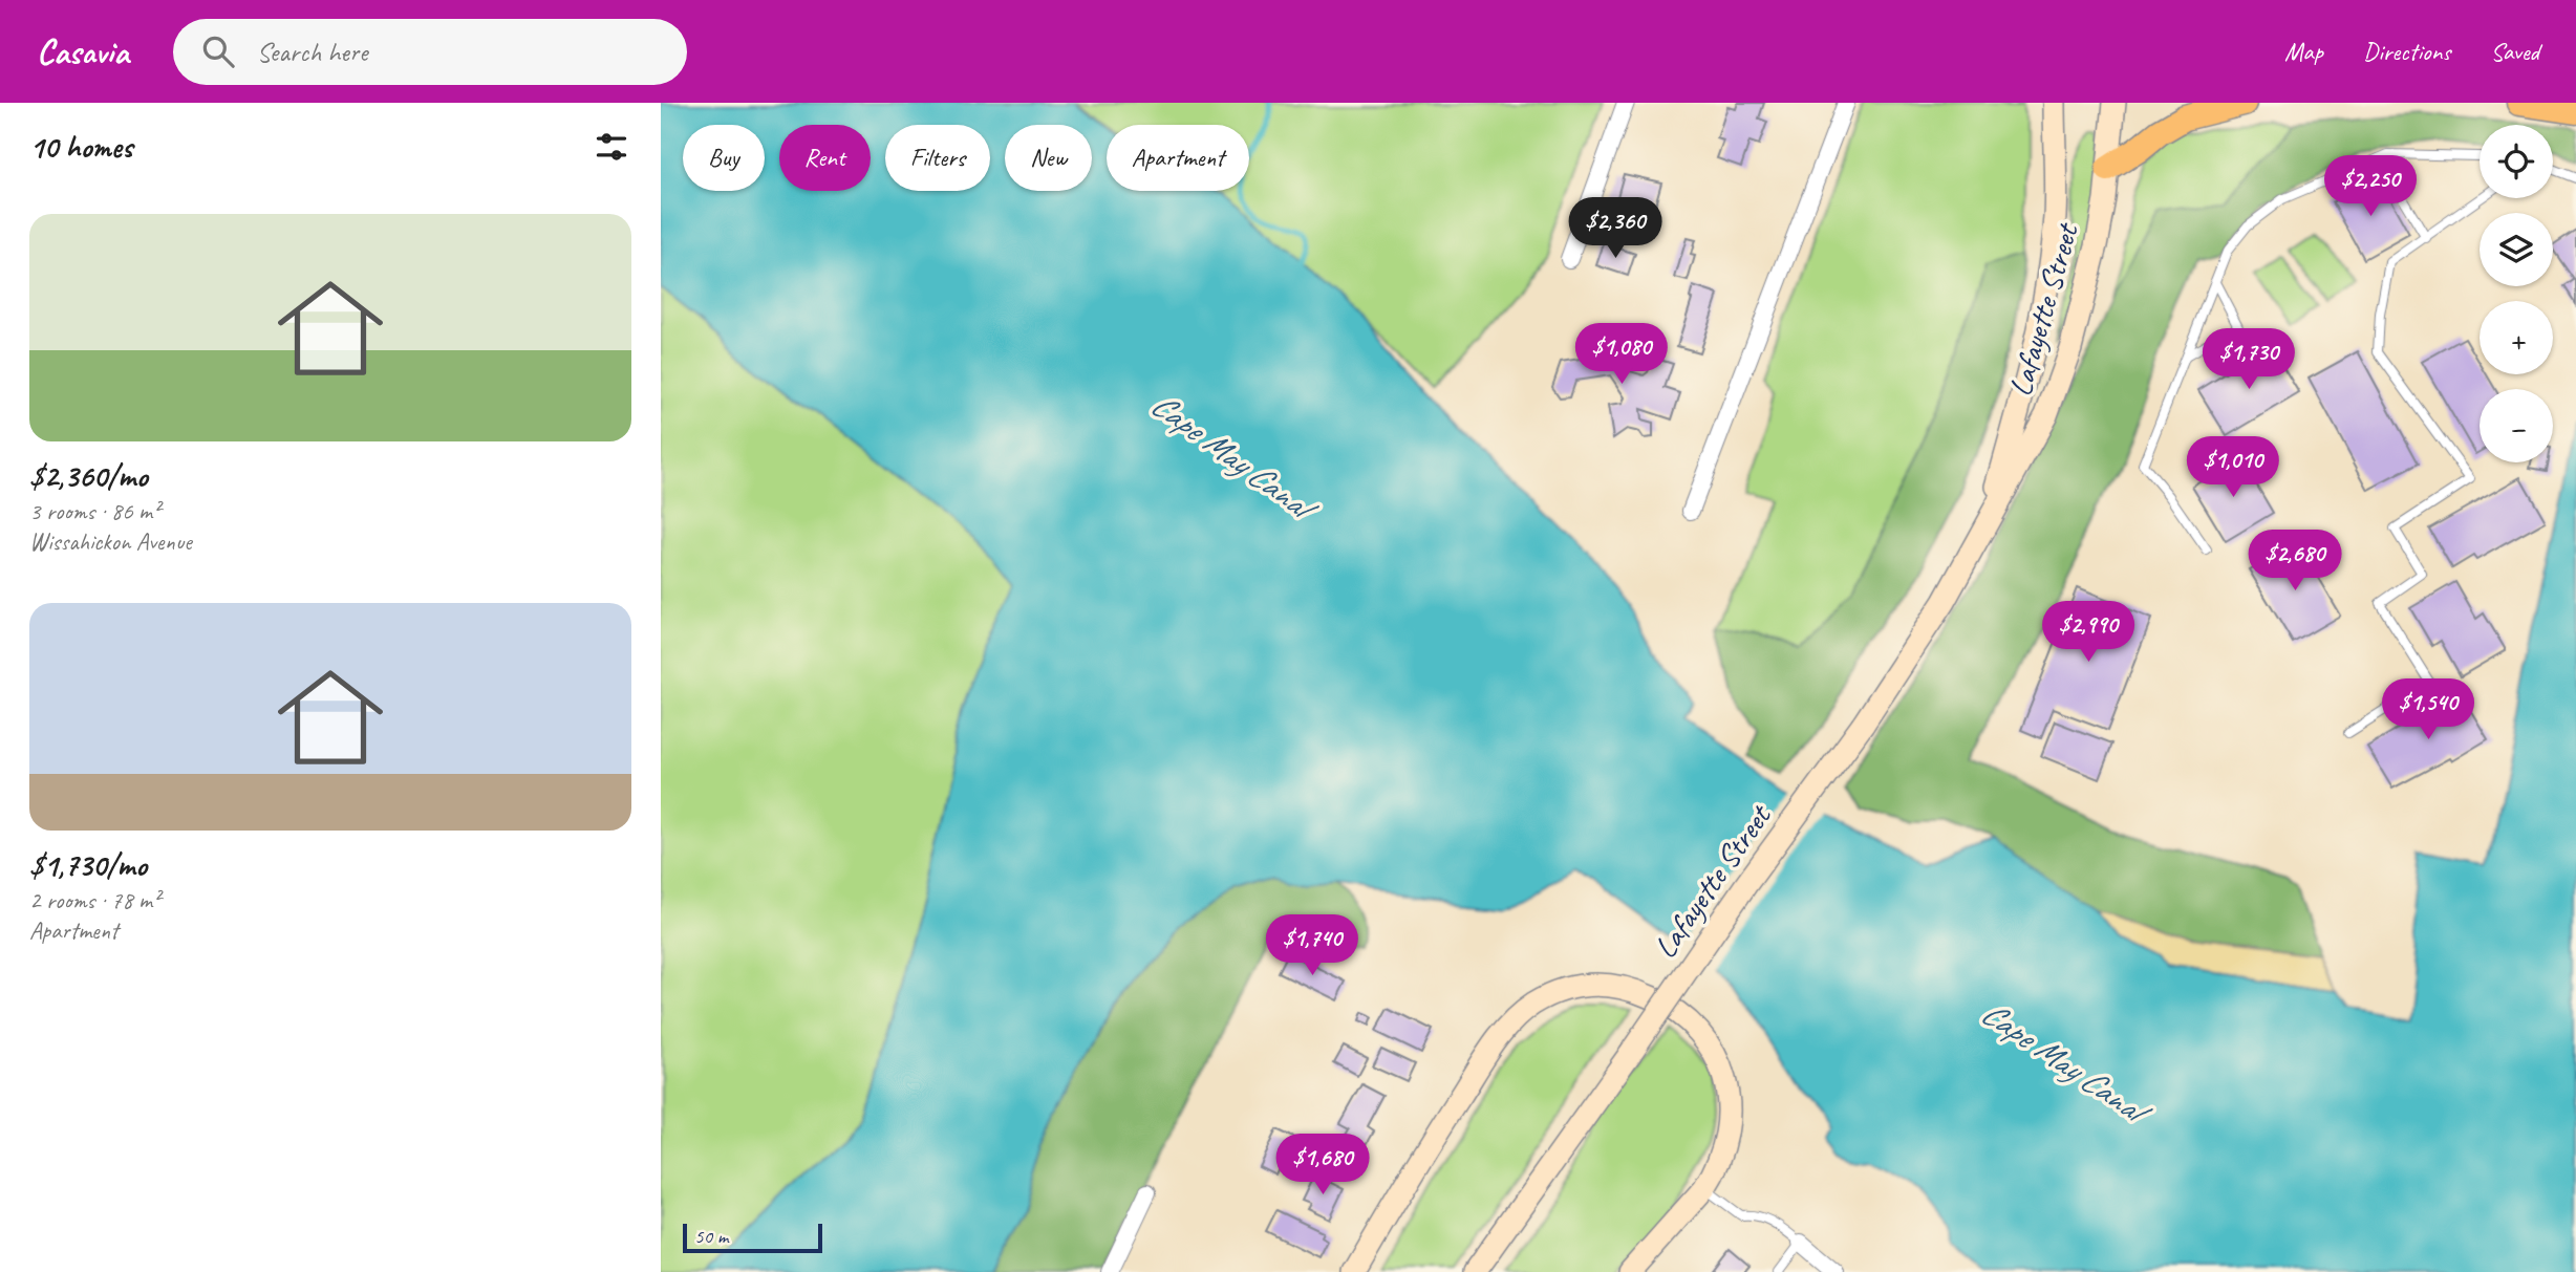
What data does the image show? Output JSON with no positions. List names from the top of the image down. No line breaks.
{"streets":{"main road":["Lafayette Street"]},"water":["Cape May Canal"],"scale_bar":"50 m","page":{"header":"Casavia","search":"Search here","nav":["Map","Directions","Saved"],"heading":"10 homes","map_buttons":["+","−"],"chip":["Buy","Rent","Filters","New","Apartment"],"price":["$2,250","$2,360","$1,080","$1,730","$1,010","$2,680","$2,990","$1,540","$1,740","$1,680"],"list":[{"name":"$2,360/mo","note":"3 rooms · 86 m² · Wissahickon Avenue"},{"name":"$1,730/mo","note":"2 rooms · 78 m² · Apartment"}],"scale":"50 m"}}
